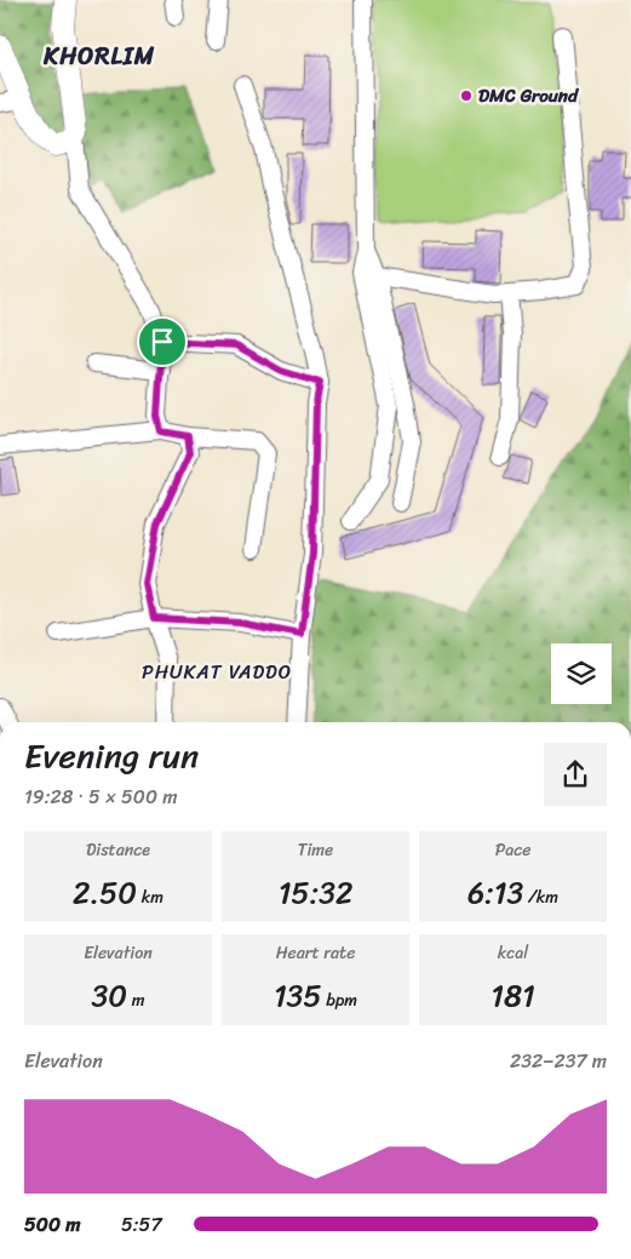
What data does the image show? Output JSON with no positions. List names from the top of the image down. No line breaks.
{"districts":["KHORLIM","PHUKAT VADDO"],"places":["DMC Ground"],"page":{"heading":["Evening run","19:28 · 5 × 500 m"],"stats":[["Distance","2.50 km"],["Time","15:32"],["Pace","6:13 /km"],["Elevation","30 m"],["Heart rate","135 bpm"],["kcal","181"]],"chart":["Elevation","232–237 m"],"list":[{"name":"500 m","note":"5:57"}]}}
